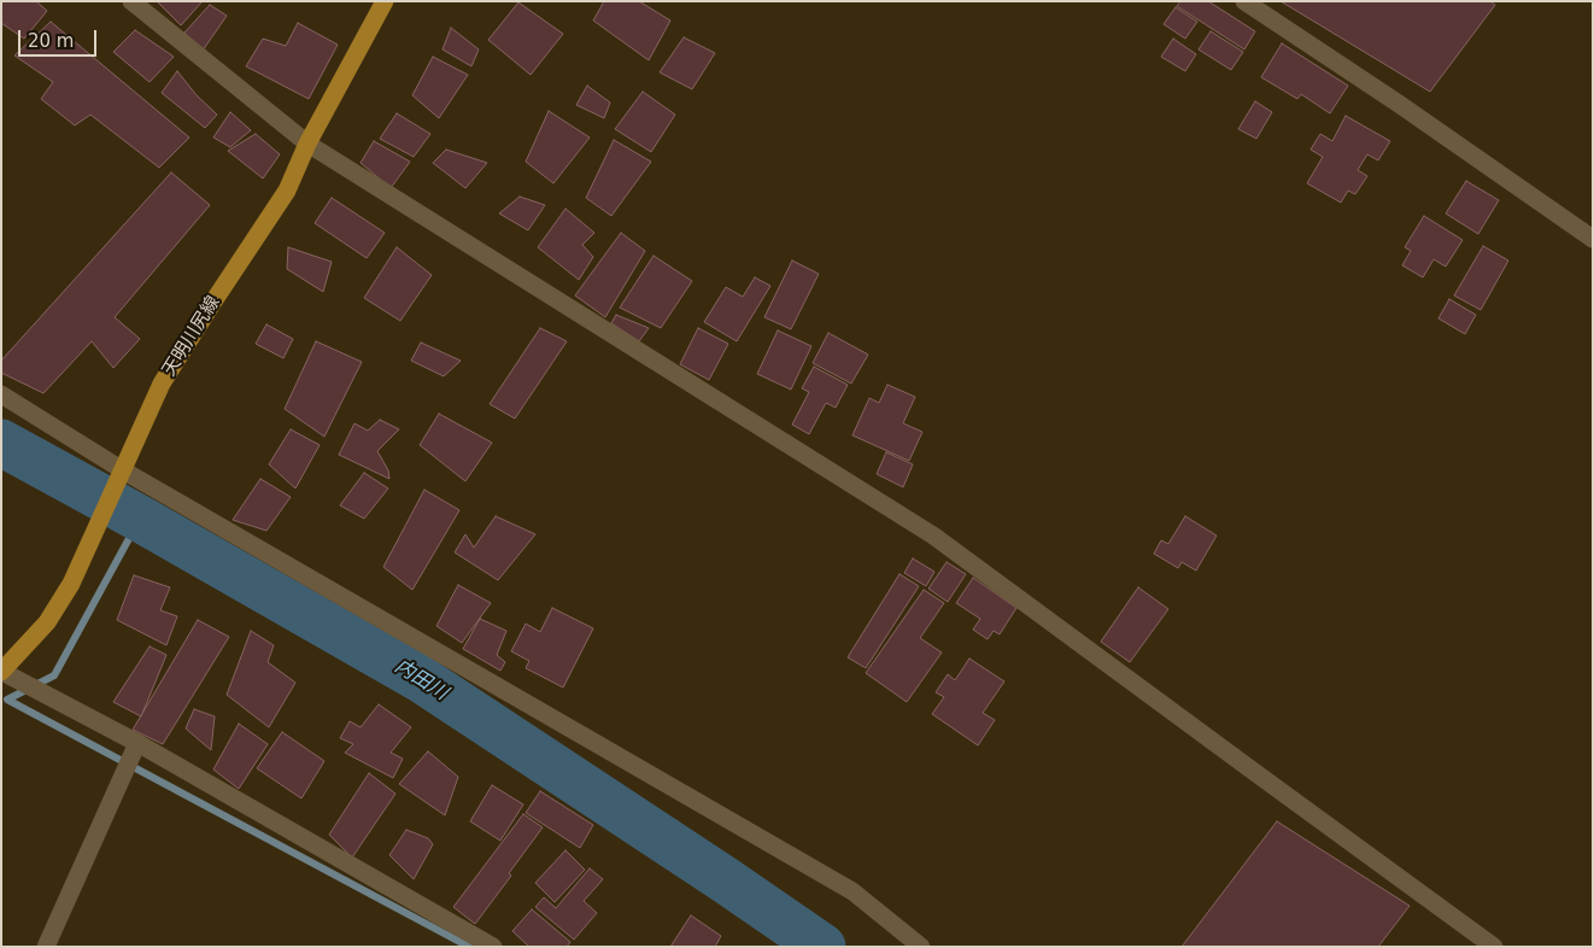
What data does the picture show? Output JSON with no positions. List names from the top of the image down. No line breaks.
{"streets":{"main road":["天明川尻線"]},"water":["内田川"],"scale_bar":"20 m"}
